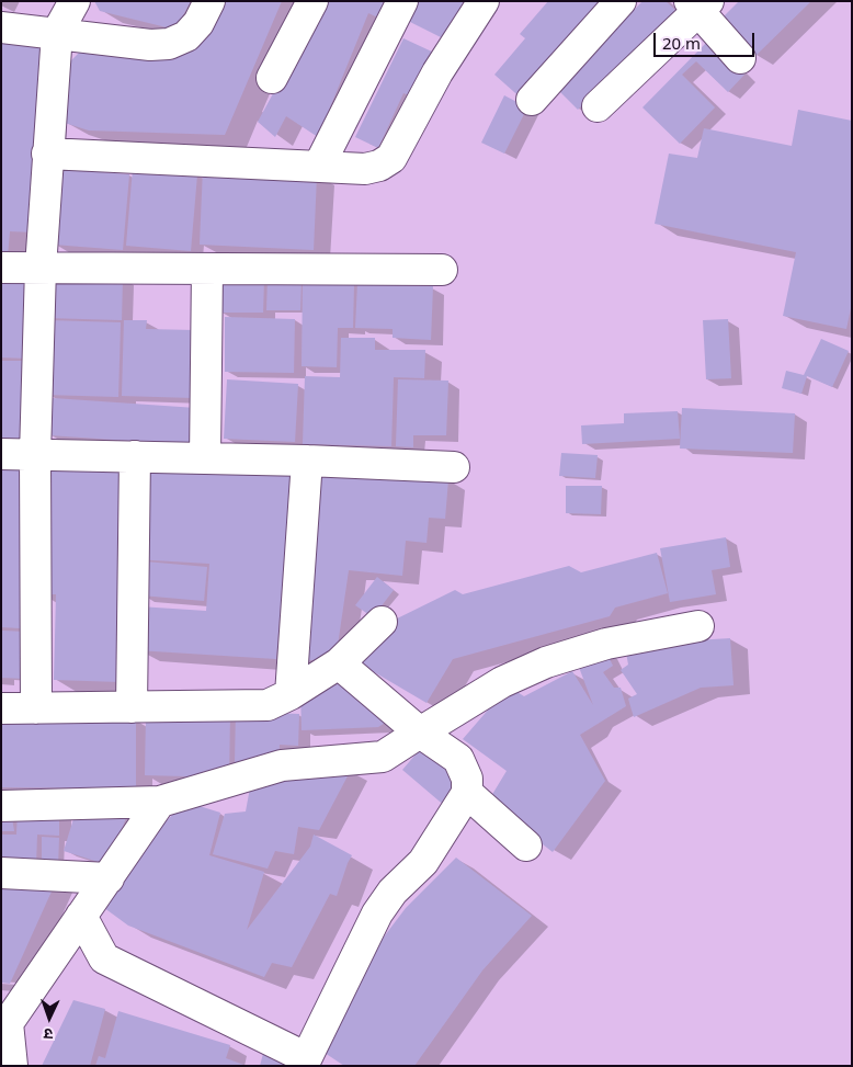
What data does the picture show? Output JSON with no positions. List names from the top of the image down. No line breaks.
{"scale_bar":"20 m","north":"bottom"}
